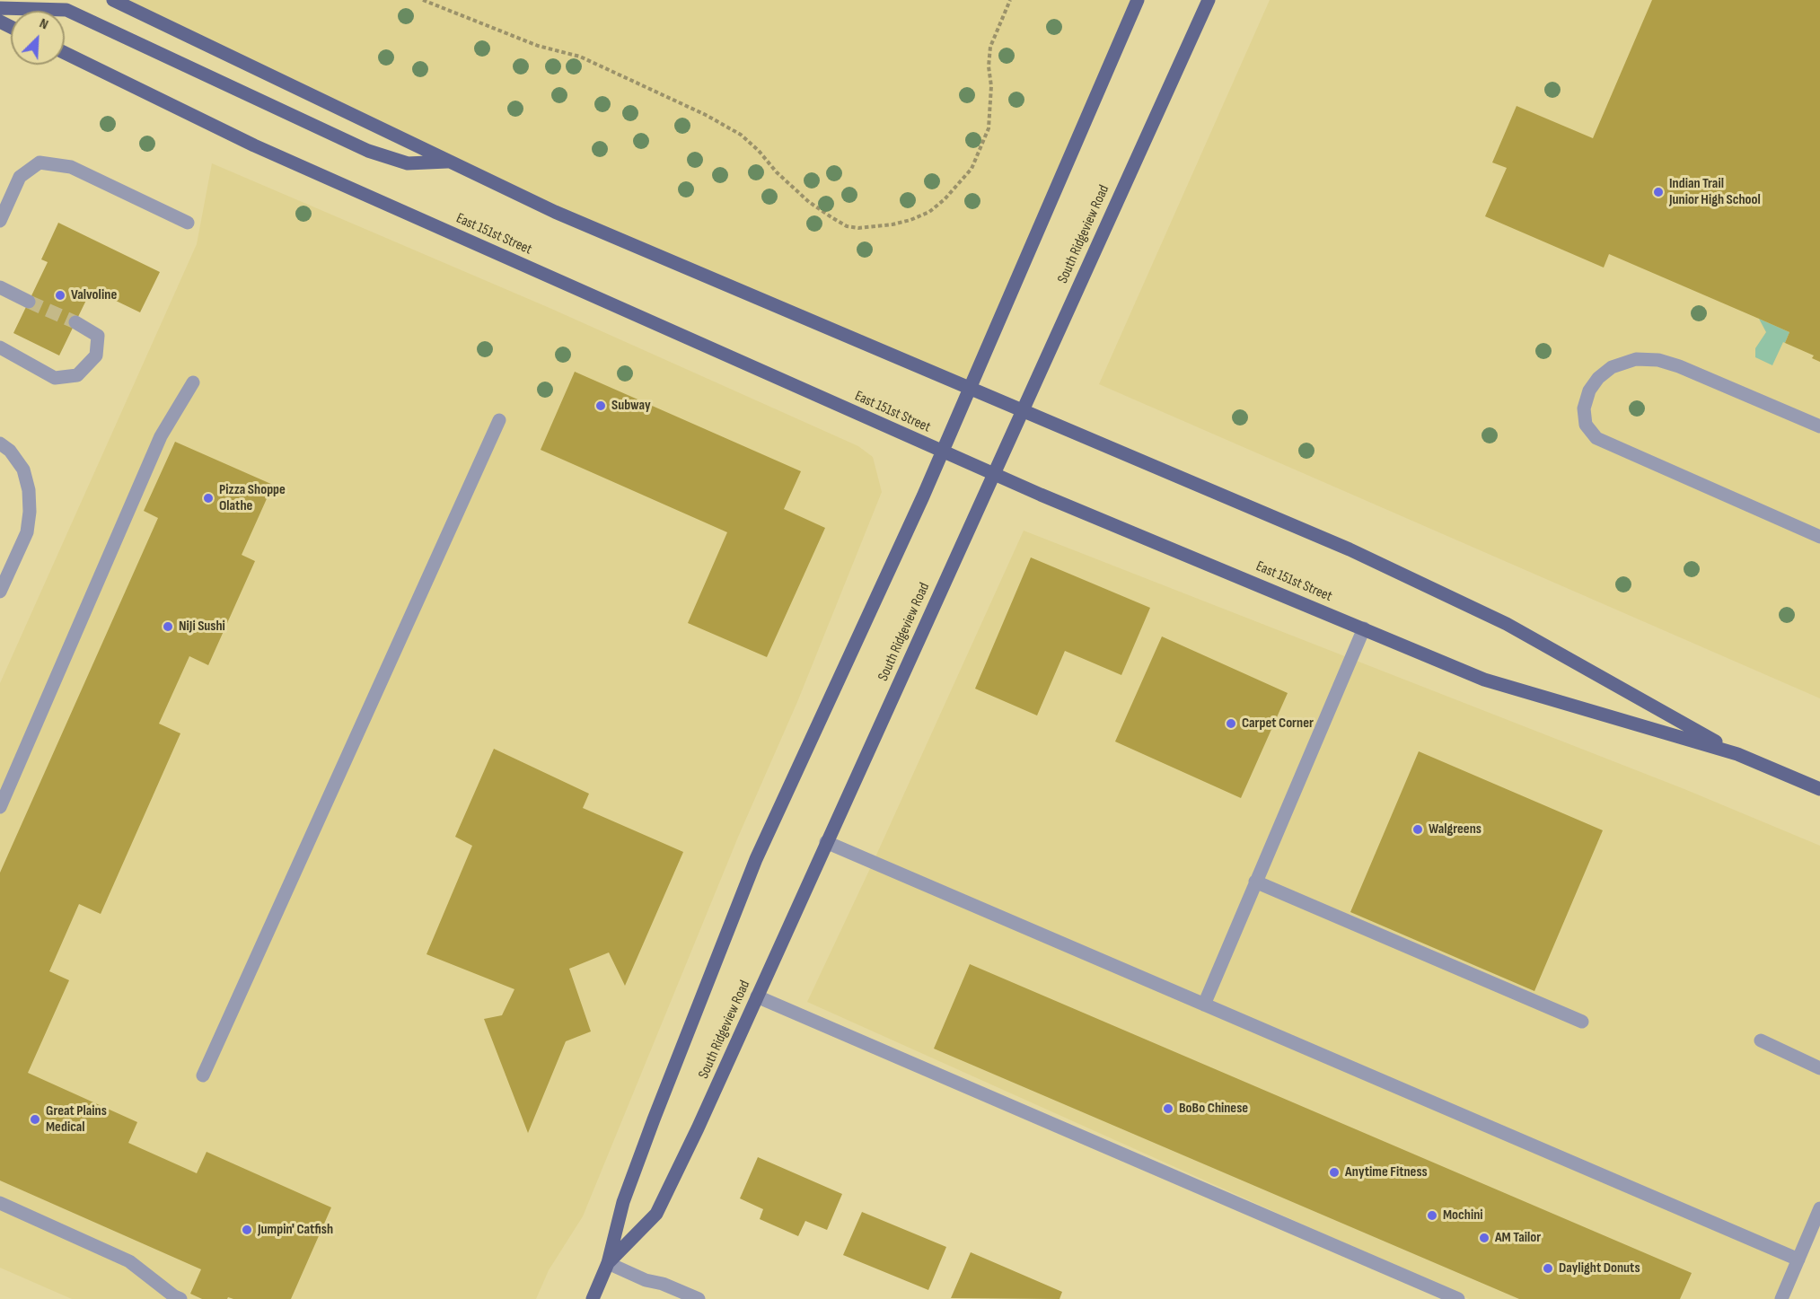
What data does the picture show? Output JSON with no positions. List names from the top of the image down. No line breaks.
{"streets":{"main road":["East 151st Street","South Ridgeview Road"]},"crossings":[["East 151st Street","South Ridgeview Road"]],"places":["Indian Trail Junior High School","Valvoline","Subway","Pizza Shoppe Olathe","NiJi Sushi","Carpet Corner","Walgreens","BoBo Chinese","Great Plains Medical","Anytime Fitness","Mochini","Jumpin' Catfish","AM Tailor","Daylight Donuts"],"north":"top right"}
